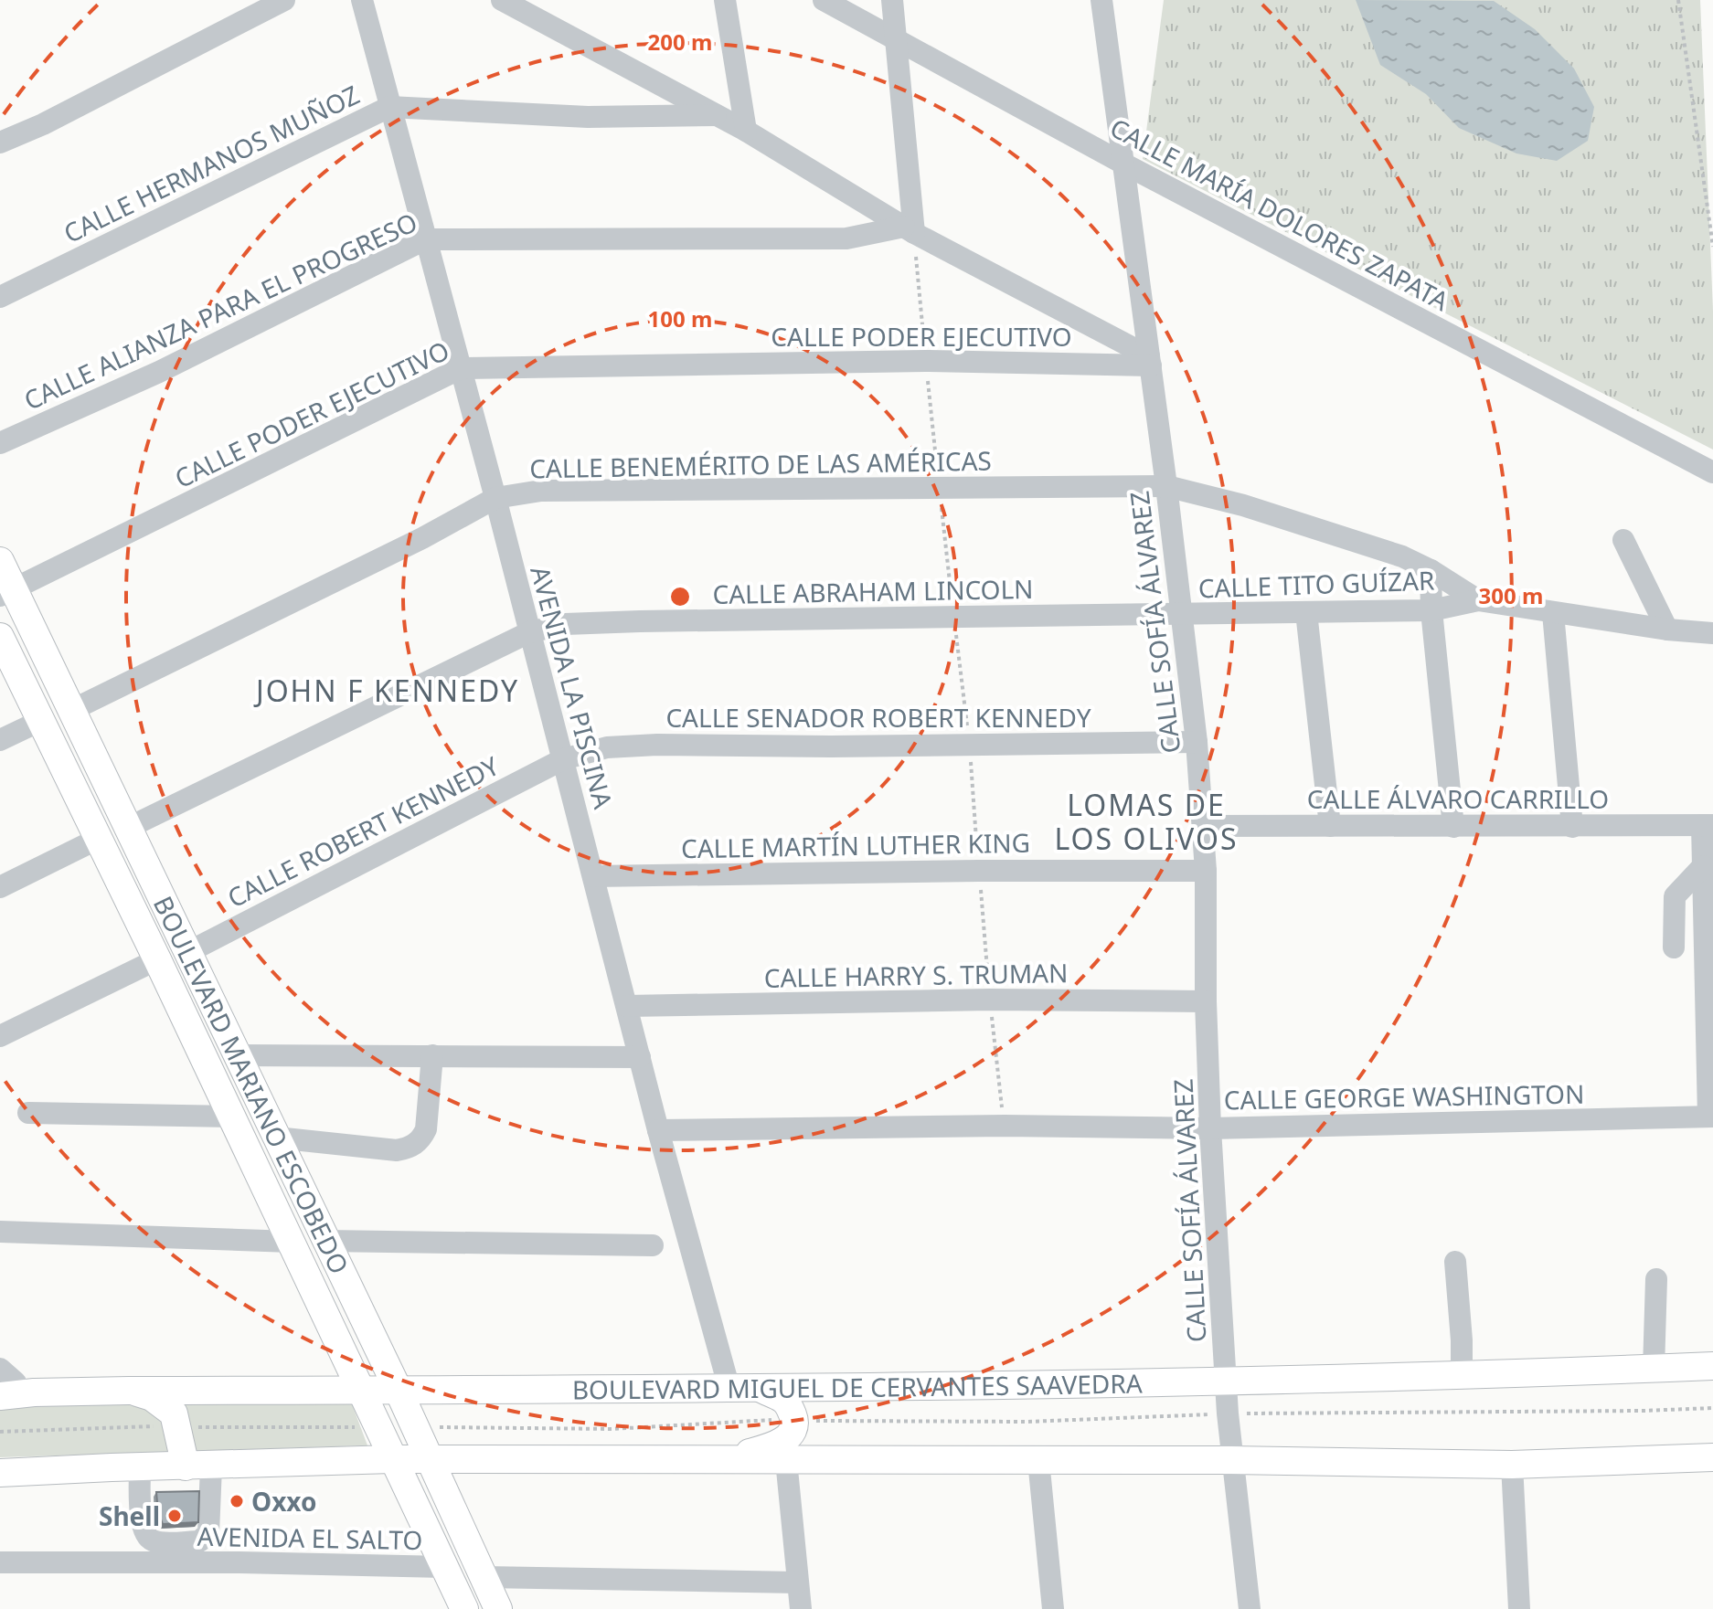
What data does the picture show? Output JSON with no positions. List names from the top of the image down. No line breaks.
{"streets":{"main road":["BOULEVARD MARIANO ESCOBEDO","BOULEVARD MIGUEL DE CERVANTES SAAVEDRA"],"street":["CALLE HERMANOS MUÑOZ","CALLE MARÍA DOLORES ZAPATA","CALLE ALIANZA PARA EL PROGRESO","CALLE PODER EJECUTIVO","CALLE BENEMÉRITO DE LAS AMÉRICAS","CALLE TITO GUÍZAR","CALLE ABRAHAM LINCOLN","CALLE SOFÍA ÁLVAREZ","AVENIDA LA PISCINA","CALLE SENADOR ROBERT KENNEDY","CALLE ÁLVARO CARRILLO","CALLE ROBERT KENNEDY","CALLE MARTÍN LUTHER KING","CALLE HARRY S. TRUMAN","CALLE GEORGE WASHINGTON","AVENIDA EL SALTO"]},"crossings":[["CALLE HERMANOS MUÑOZ","AVENIDA LA PISCINA"],["CALLE MARÍA DOLORES ZAPATA","CALLE SOFÍA ÁLVAREZ"],["CALLE ALIANZA PARA EL PROGRESO","AVENIDA LA PISCINA"],["CALLE PODER EJECUTIVO","CALLE SOFÍA ÁLVAREZ"],["CALLE PODER EJECUTIVO","AVENIDA LA PISCINA"],["CALLE PODER EJECUTIVO","BOULEVARD MARIANO ESCOBEDO"],["CALLE BENEMÉRITO DE LAS AMÉRICAS","CALLE TITO GUÍZAR"],["CALLE BENEMÉRITO DE LAS AMÉRICAS","CALLE SOFÍA ÁLVAREZ"],["CALLE BENEMÉRITO DE LAS AMÉRICAS","AVENIDA LA PISCINA"],["CALLE BENEMÉRITO DE LAS AMÉRICAS","BOULEVARD MARIANO ESCOBEDO"],["CALLE TITO GUÍZAR","CALLE ABRAHAM LINCOLN"],["CALLE TITO GUÍZAR","CALLE SOFÍA ÁLVAREZ"],["CALLE ABRAHAM LINCOLN","CALLE SOFÍA ÁLVAREZ"],["CALLE ABRAHAM LINCOLN","AVENIDA LA PISCINA"],["CALLE ABRAHAM LINCOLN","BOULEVARD MARIANO ESCOBEDO"],["CALLE SOFÍA ÁLVAREZ","CALLE SENADOR ROBERT KENNEDY"],["CALLE SOFÍA ÁLVAREZ","CALLE ÁLVARO CARRILLO"],["CALLE SOFÍA ÁLVAREZ","CALLE MARTÍN LUTHER KING"],["CALLE SOFÍA ÁLVAREZ","CALLE HARRY S. TRUMAN"],["CALLE SOFÍA ÁLVAREZ","CALLE GEORGE WASHINGTON"],["CALLE SOFÍA ÁLVAREZ","BOULEVARD MIGUEL DE CERVANTES SAAVEDRA"],["AVENIDA LA PISCINA","CALLE SENADOR ROBERT KENNEDY"],["AVENIDA LA PISCINA","CALLE ROBERT KENNEDY"],["AVENIDA LA PISCINA","CALLE MARTÍN LUTHER KING"],["AVENIDA LA PISCINA","CALLE HARRY S. TRUMAN"],["AVENIDA LA PISCINA","CALLE GEORGE WASHINGTON"],["AVENIDA LA PISCINA","BOULEVARD MIGUEL DE CERVANTES SAAVEDRA"],["CALLE SENADOR ROBERT KENNEDY","CALLE ROBERT KENNEDY"],["CALLE ROBERT KENNEDY","BOULEVARD MARIANO ESCOBEDO"],["BOULEVARD MARIANO ESCOBEDO","BOULEVARD MIGUEL DE CERVANTES SAAVEDRA"],["BOULEVARD MARIANO ESCOBEDO","AVENIDA EL SALTO"]],"districts":["JOHN F KENNEDY","LOMAS DE LOS OLIVOS"],"places":["Oxxo","Shell"],"rings":["200 m","100 m","300 m"]}
